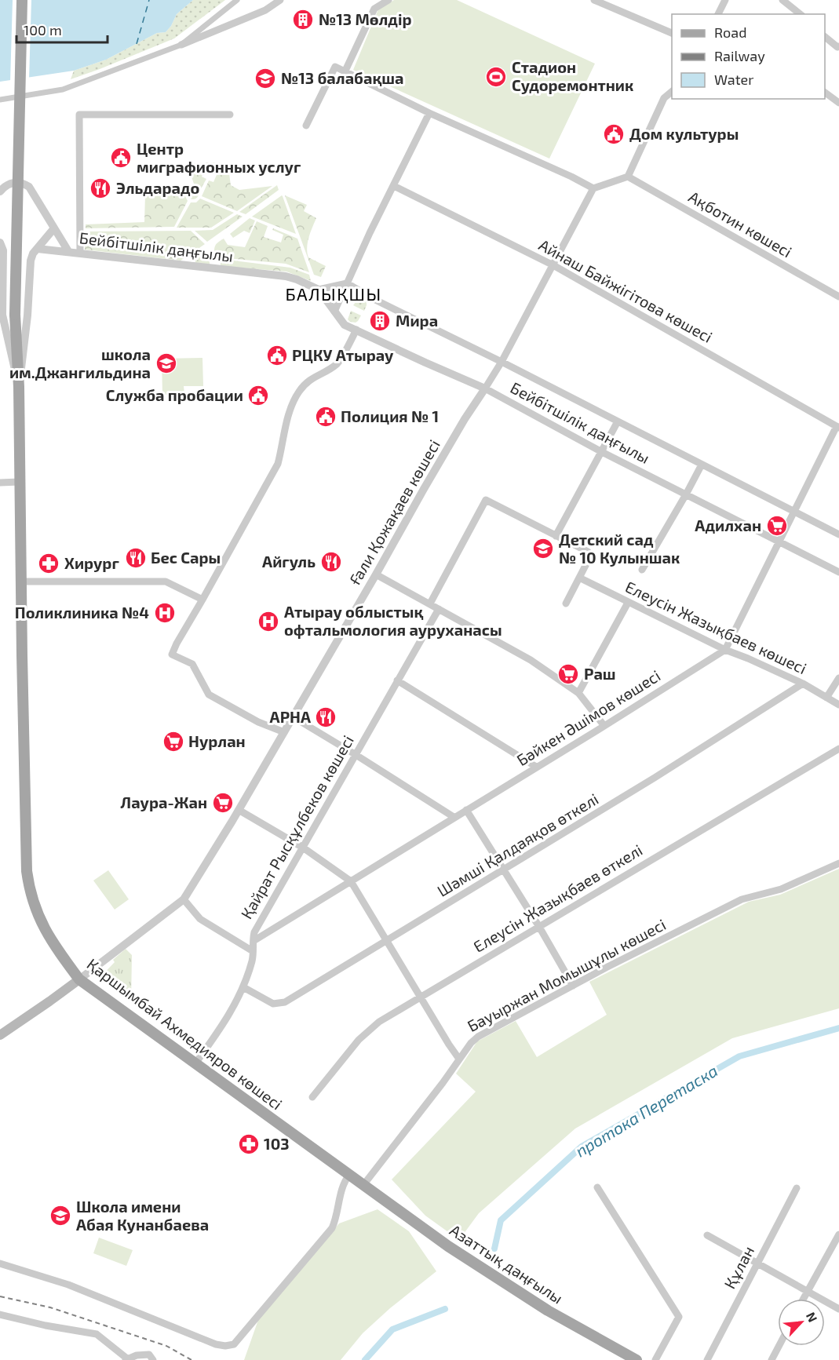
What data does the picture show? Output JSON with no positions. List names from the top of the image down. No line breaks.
{"streets":{"main road":["Қаршымбай Ахмедияров көшесі","Азаттық даңғылы"],"street":["Ақботин көшесі","Бейбітшілік даңғылы","Айнаш Байжігітова көшесі","Ғали Қожақаев көшесі","Елеусін Жазықбаев көшесі","Бәйкен Әшімов көшесі","Қайрат Рысқұлбеков көшесі","Шәмші Қалдаяқов өткелі","Елеусін Жазықбаев өткелі","Бауыржан Момышұлы көшесі","Құлан"]},"crossings":[["Бейбітшілік даңғылы","Ғали Қожақаев көшесі"],["Айнаш Байжігітова көшесі","Ғали Қожақаев көшесі"],["Ғали Қожақаев көшесі","Қаршымбай Ахмедияров көшесі"],["Елеусін Жазықбаев көшесі","Бәйкен Әшімов көшесі"],["Елеусін Жазықбаев көшесі","Шәмші Қалдаяқов өткелі"],["Бәйкен Әшімов көшесі","Қайрат Рысқұлбеков көшесі"],["Қайрат Рысқұлбеков көшесі","Шәмші Қалдаяқов өткелі"],["Қайрат Рысқұлбеков көшесі","Қаршымбай Ахмедияров көшесі"],["Бауыржан Момышұлы көшесі","Қаршымбай Ахмедияров көшесі"],["Бауыржан Момышұлы көшесі","Азаттық даңғылы"],["Қаршымбай Ахмедияров көшесі","Азаттық даңғылы"]],"districts":["БАЛЫҚШЫ"],"water":["протока Перетаска"],"places":{"building":["№13 Мөлдiр","Мира"],"sports":["Стадион Судоремонтник"],"school or university":["№13 балабақша","школа им.Джангильдина","Детский сад № 10 Кулыншак","Школа имени Абая Кунанбаева"],"public building":["Дом культуры","Центр миграфионных услуг","РЦКУ Атырау","Служба пробации","Полиция № 1"],"restaurant":["Эльдарадо","Бес Сары","Айгуль","АРНА"],"supermarket":["Адилхан","Раш","Нурлан","Лаура-Жан"],"pharmacy":["Хирург","103"],"hospital":["Поликлиника №4","Атырау облыстық офтальмология ауруханасы"]},"legend":["Road","Railway","Water"],"scale_bar":"100 m","north":"top right"}
